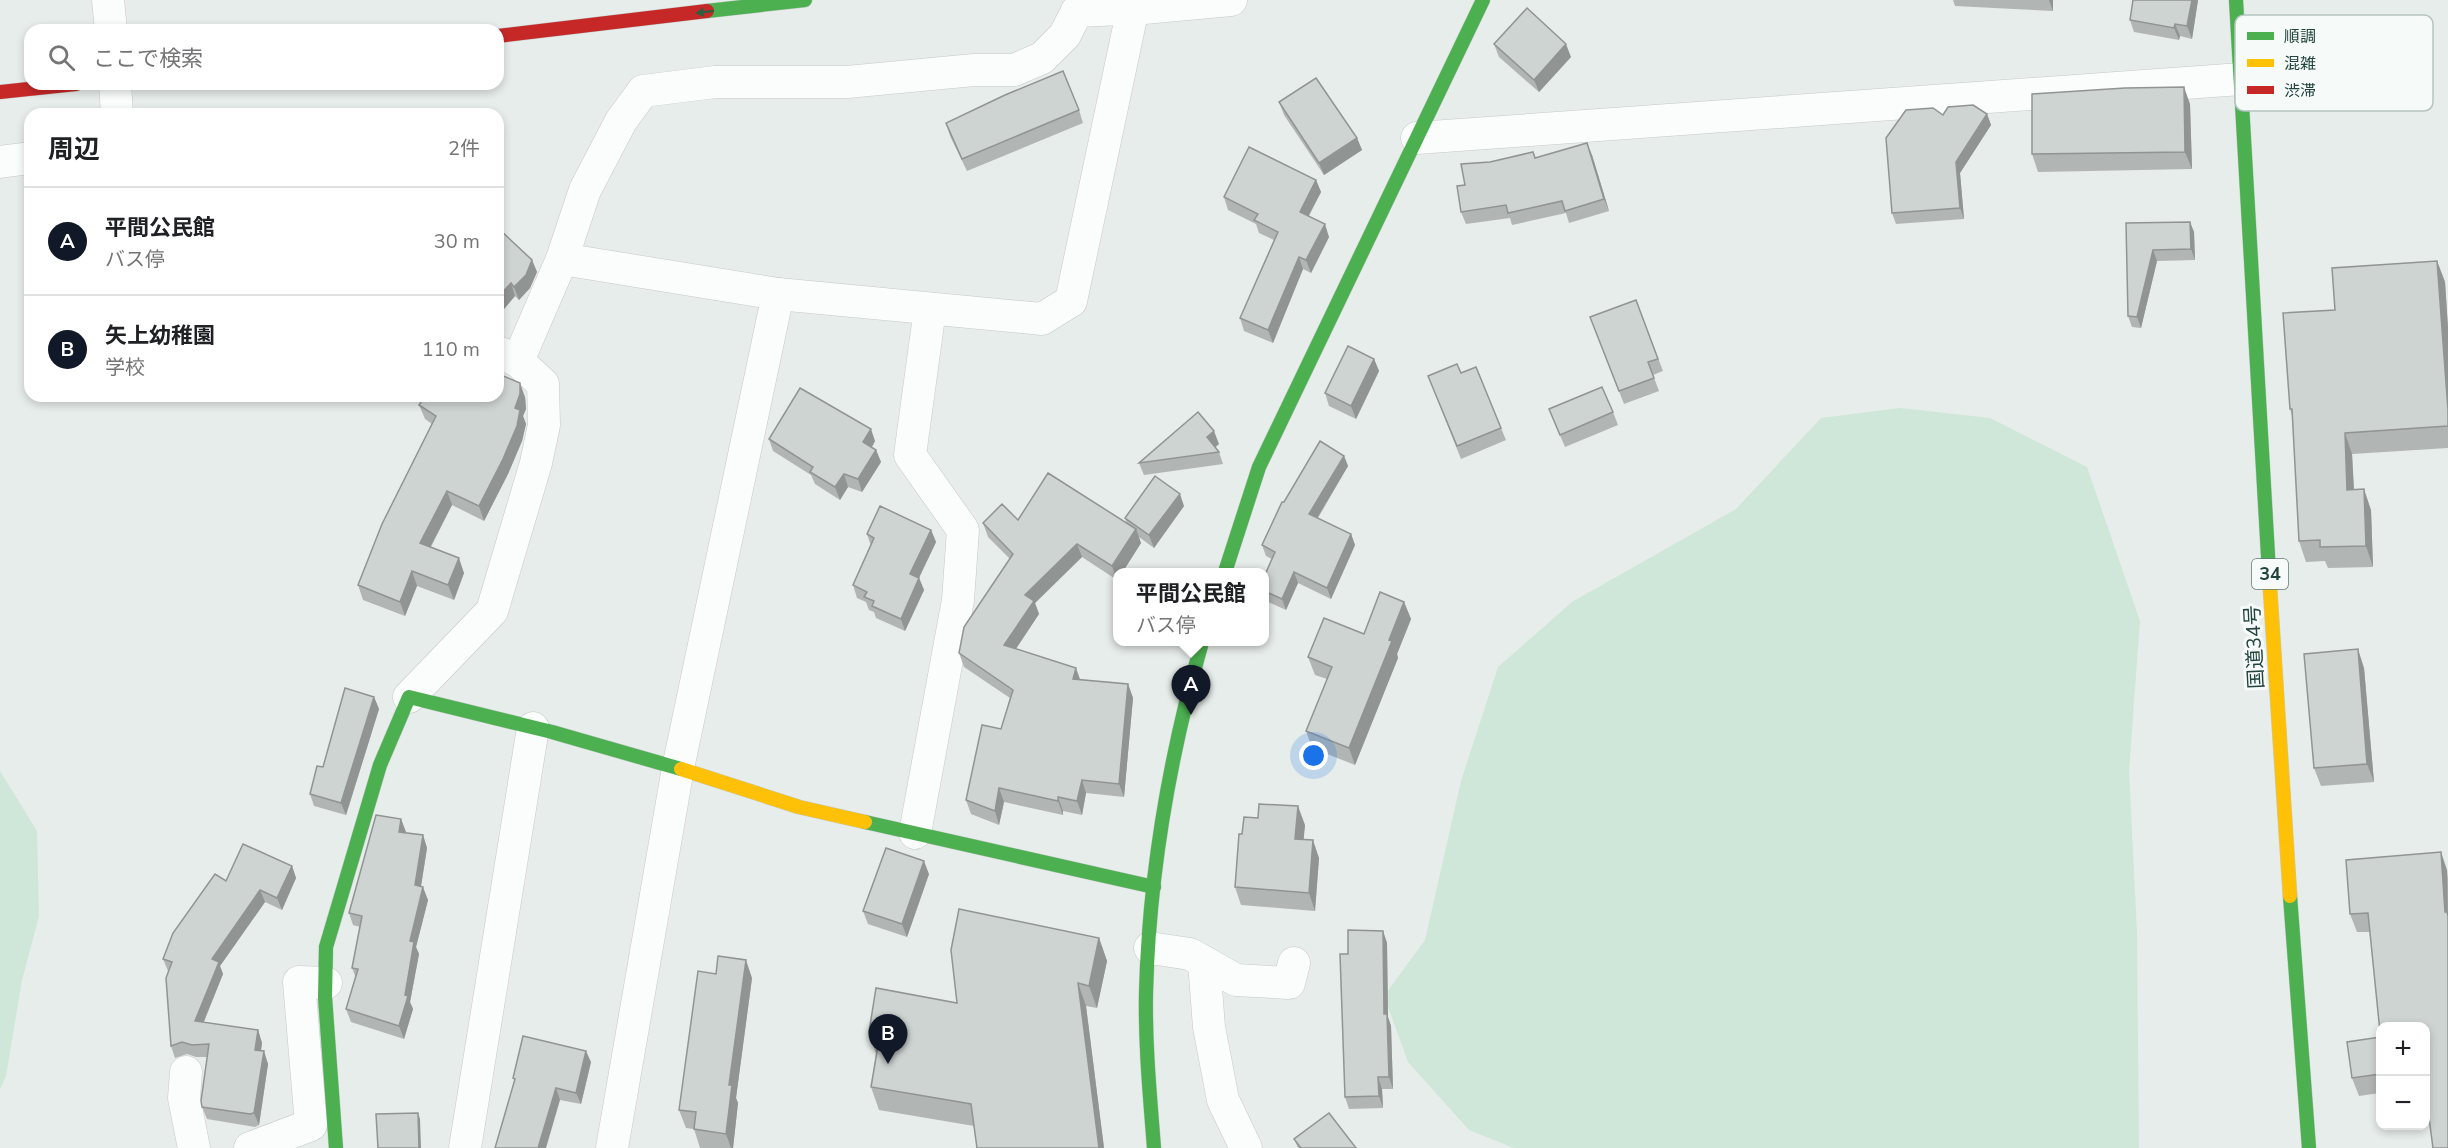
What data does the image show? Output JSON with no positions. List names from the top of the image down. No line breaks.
{"streets":{"main road":["34","国道34号"]},"legend":["順調","混雑","渋滞"],"page":{"search":"ここで検索","heading":["周辺","2件"],"list":[{"mark":"A","name":"平間公民館","note":"バス停","value":"30 m"},{"mark":"B","name":"矢上幼稚園","note":"学校","value":"110 m"}],"popup":["平間公民館","バス停"],"pins":["A","B"],"map_buttons":["+","−"]}}
